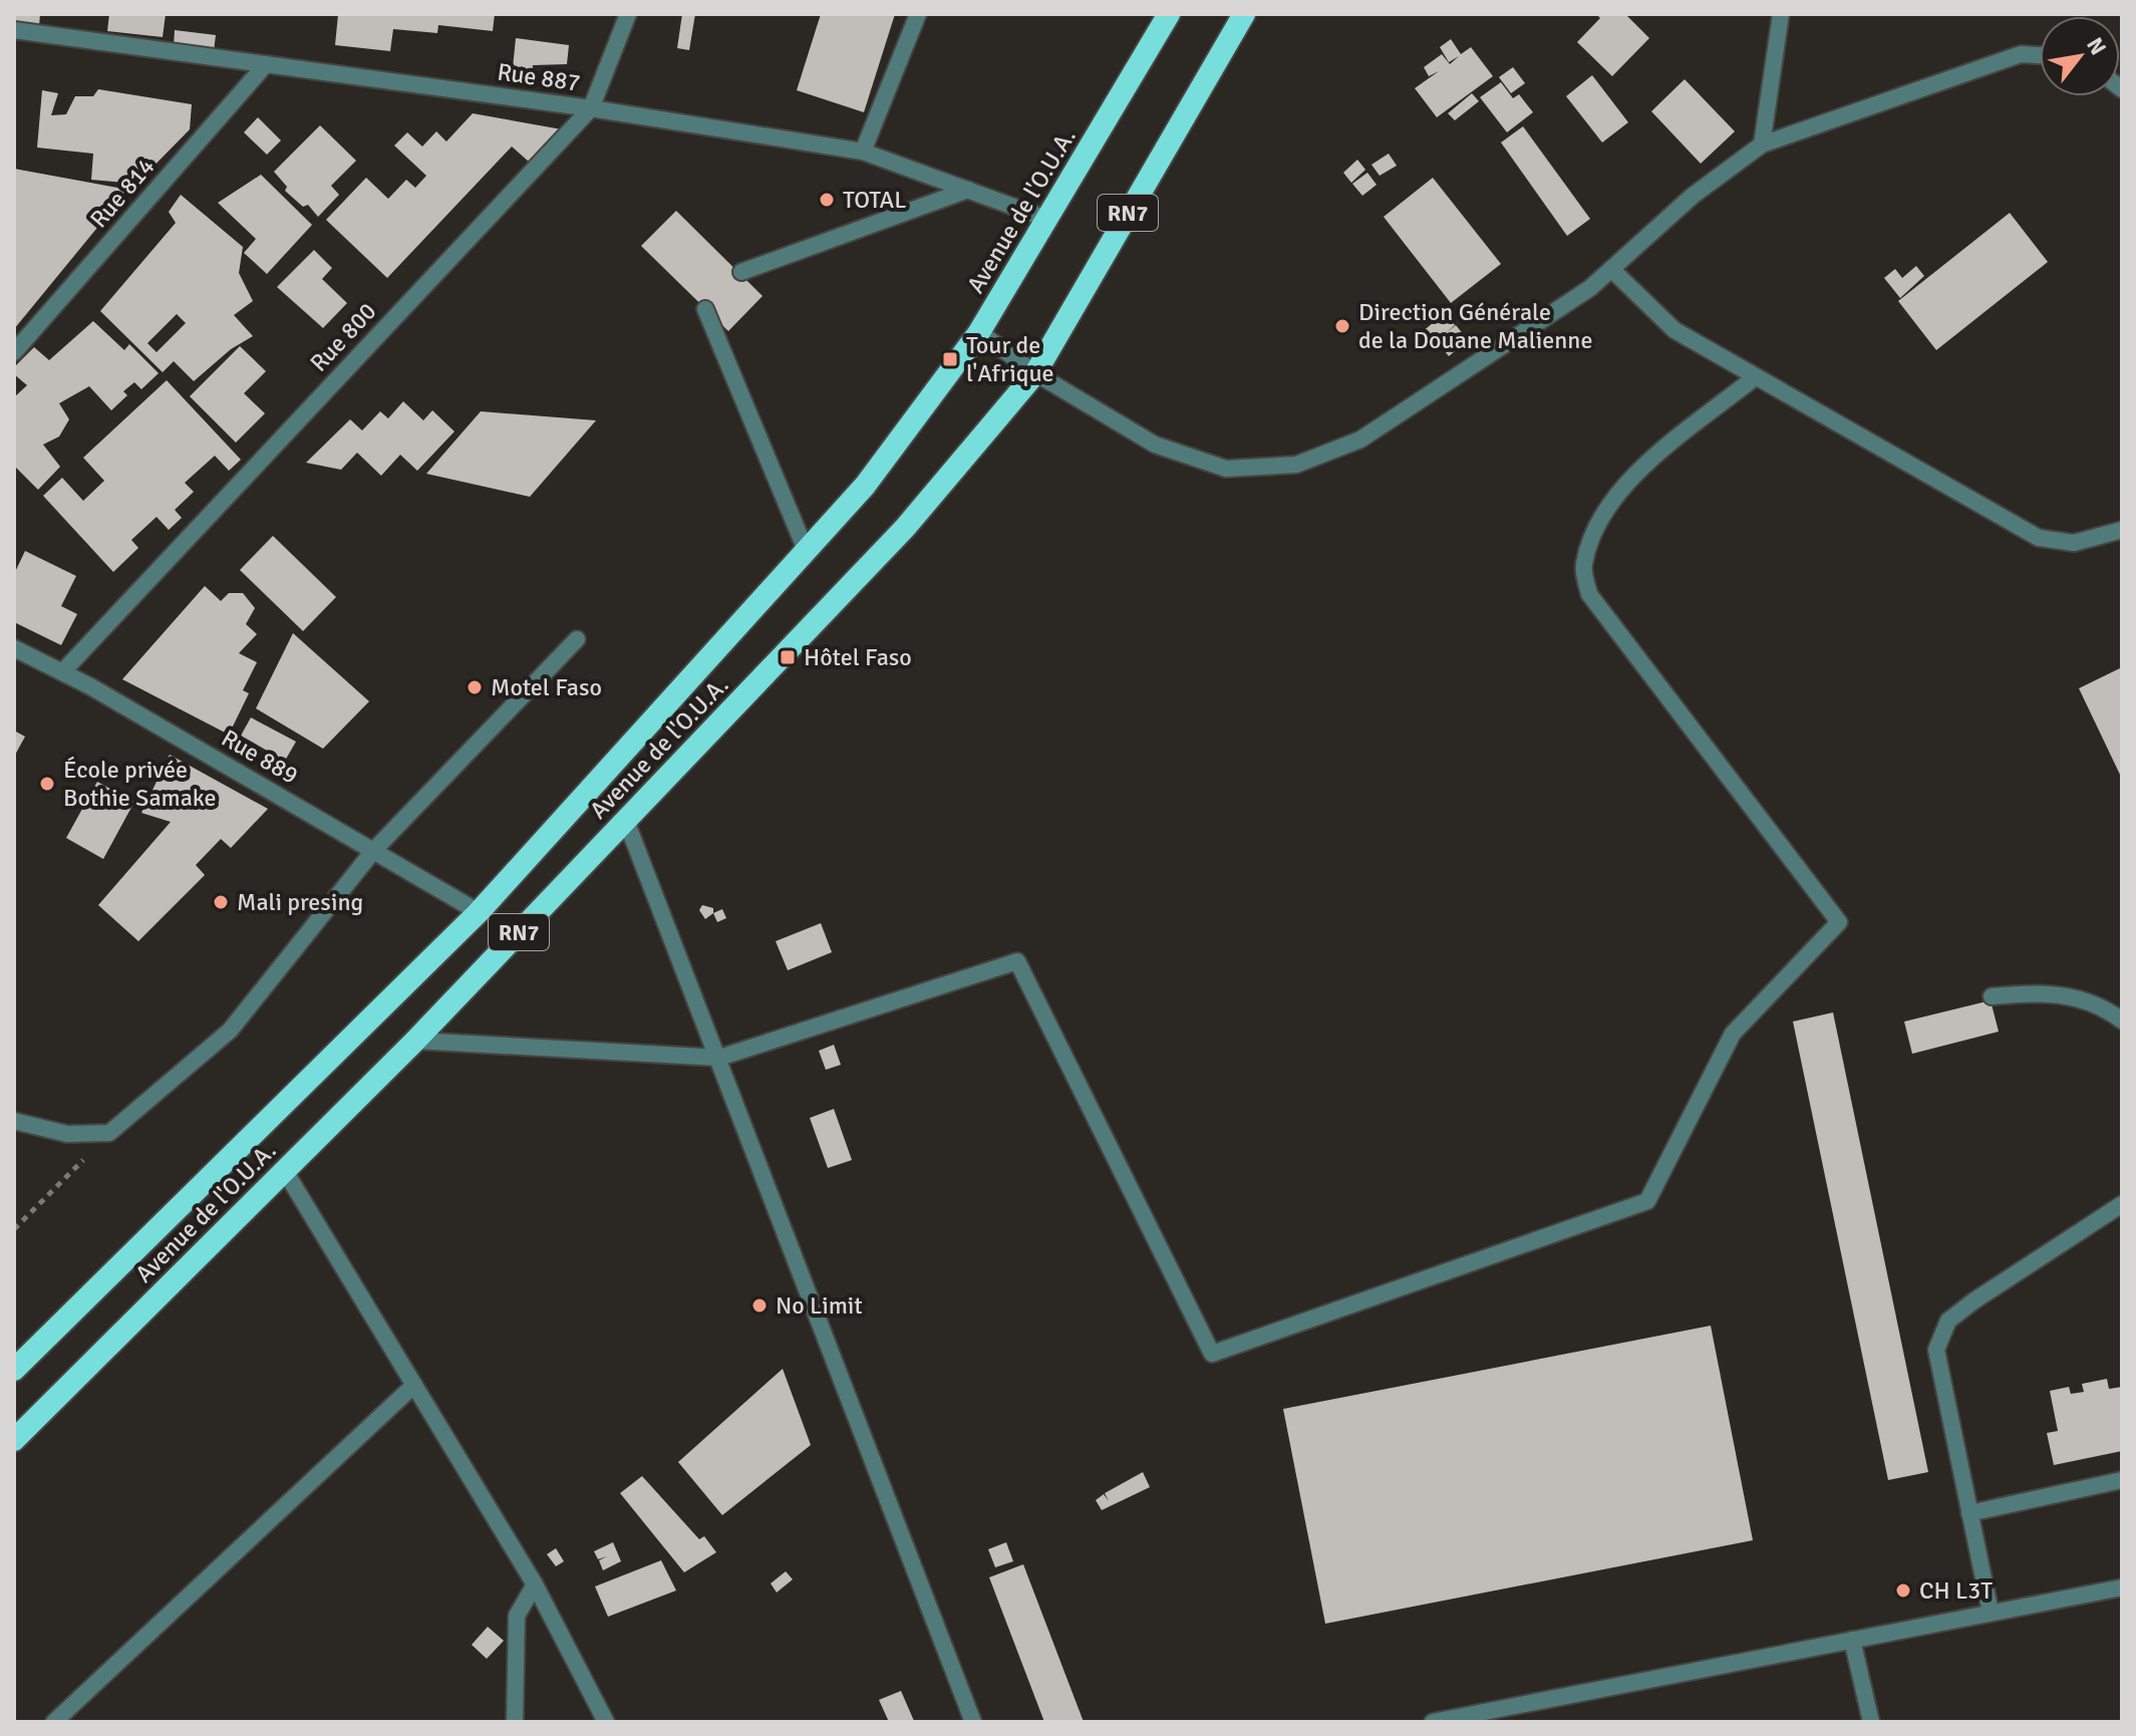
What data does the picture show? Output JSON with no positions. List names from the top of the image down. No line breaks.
{"streets":{"highway":["Avenue de l'O.U.A.","RN7"],"street":["Rue 887","Rue 814","Rue 800","Rue 889"]},"crossings":[["Rue 887","Rue 814"],["Rue 887","Avenue de l'O.U.A."],["Rue 887","Rue 800"],["Avenue de l'O.U.A.","Rue 889"],["Rue 800","Rue 889"]],"places":{"other":["TOTAL","Direction Générale de la Douane Malienne","Motel Faso","École privée Bothie Samake","Mali presing","No Limit","CH L3T"],"transit":["Tour de l'Afrique","Hôtel Faso"]},"north":"top right"}
